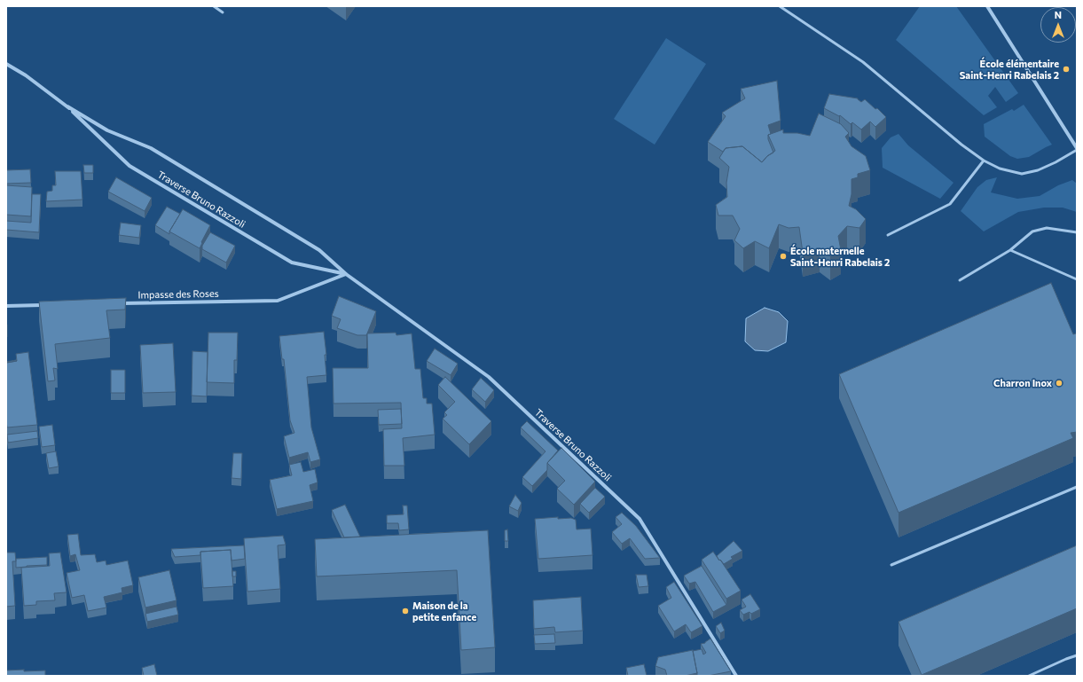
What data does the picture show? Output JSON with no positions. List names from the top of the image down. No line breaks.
{"streets":{"street":["Traverse Bruno Razzoli","Impasse des Roses"]},"crossings":[["Traverse Bruno Razzoli","Impasse des Roses"]],"places":["École élémentaire Saint-Henri Rabelais 2","École maternelle Saint-Henri Rabelais 2","Charron Inox","Maison de la petite enfance"],"north":"top"}
